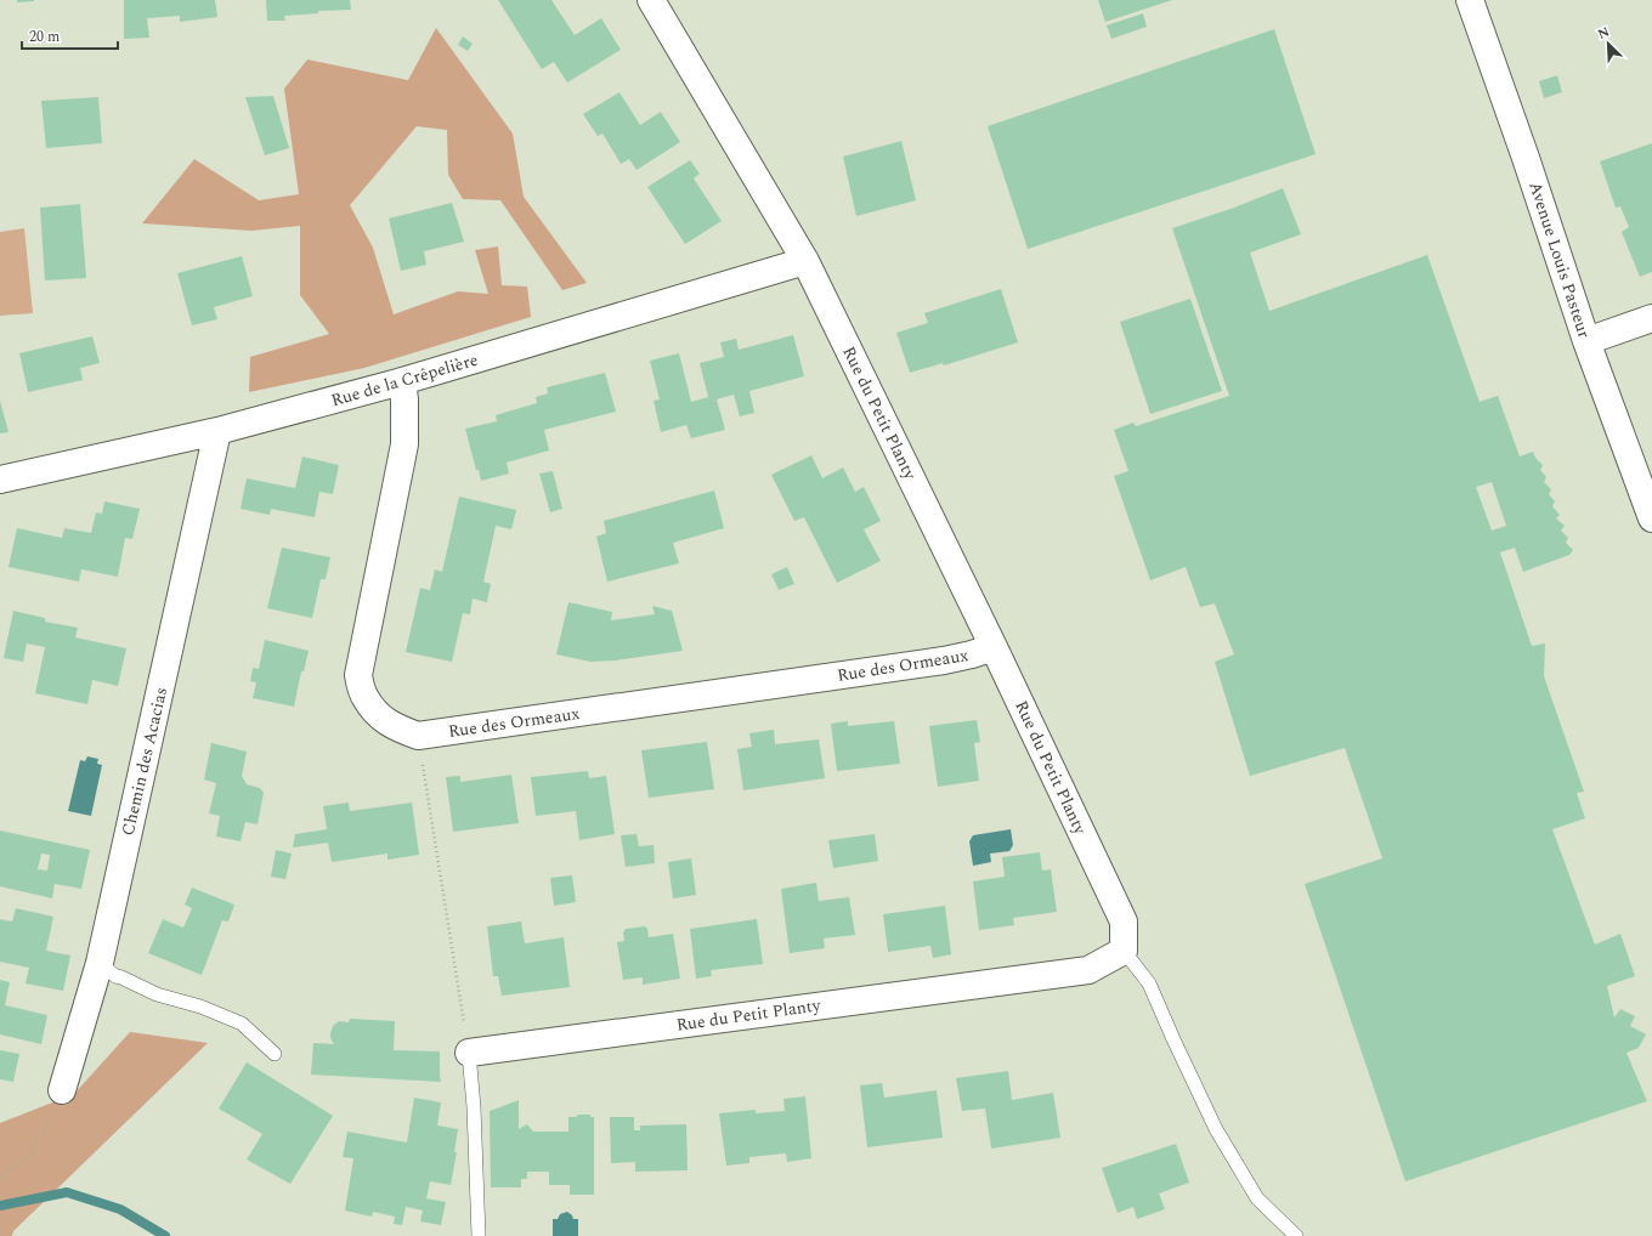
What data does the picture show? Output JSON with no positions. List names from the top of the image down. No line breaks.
{"streets":{"street":["Avenue Louis Pasteur","Rue de la Crêpelière","Rue du Petit Planty","Rue des Ormeaux","Chemin des Acacias"]},"crossings":[["Rue de la Crêpelière","Rue du Petit Planty"],["Rue de la Crêpelière","Rue des Ormeaux"],["Rue de la Crêpelière","Chemin des Acacias"],["Rue du Petit Planty","Rue des Ormeaux"]],"scale_bar":"20 m","north":"top left"}
